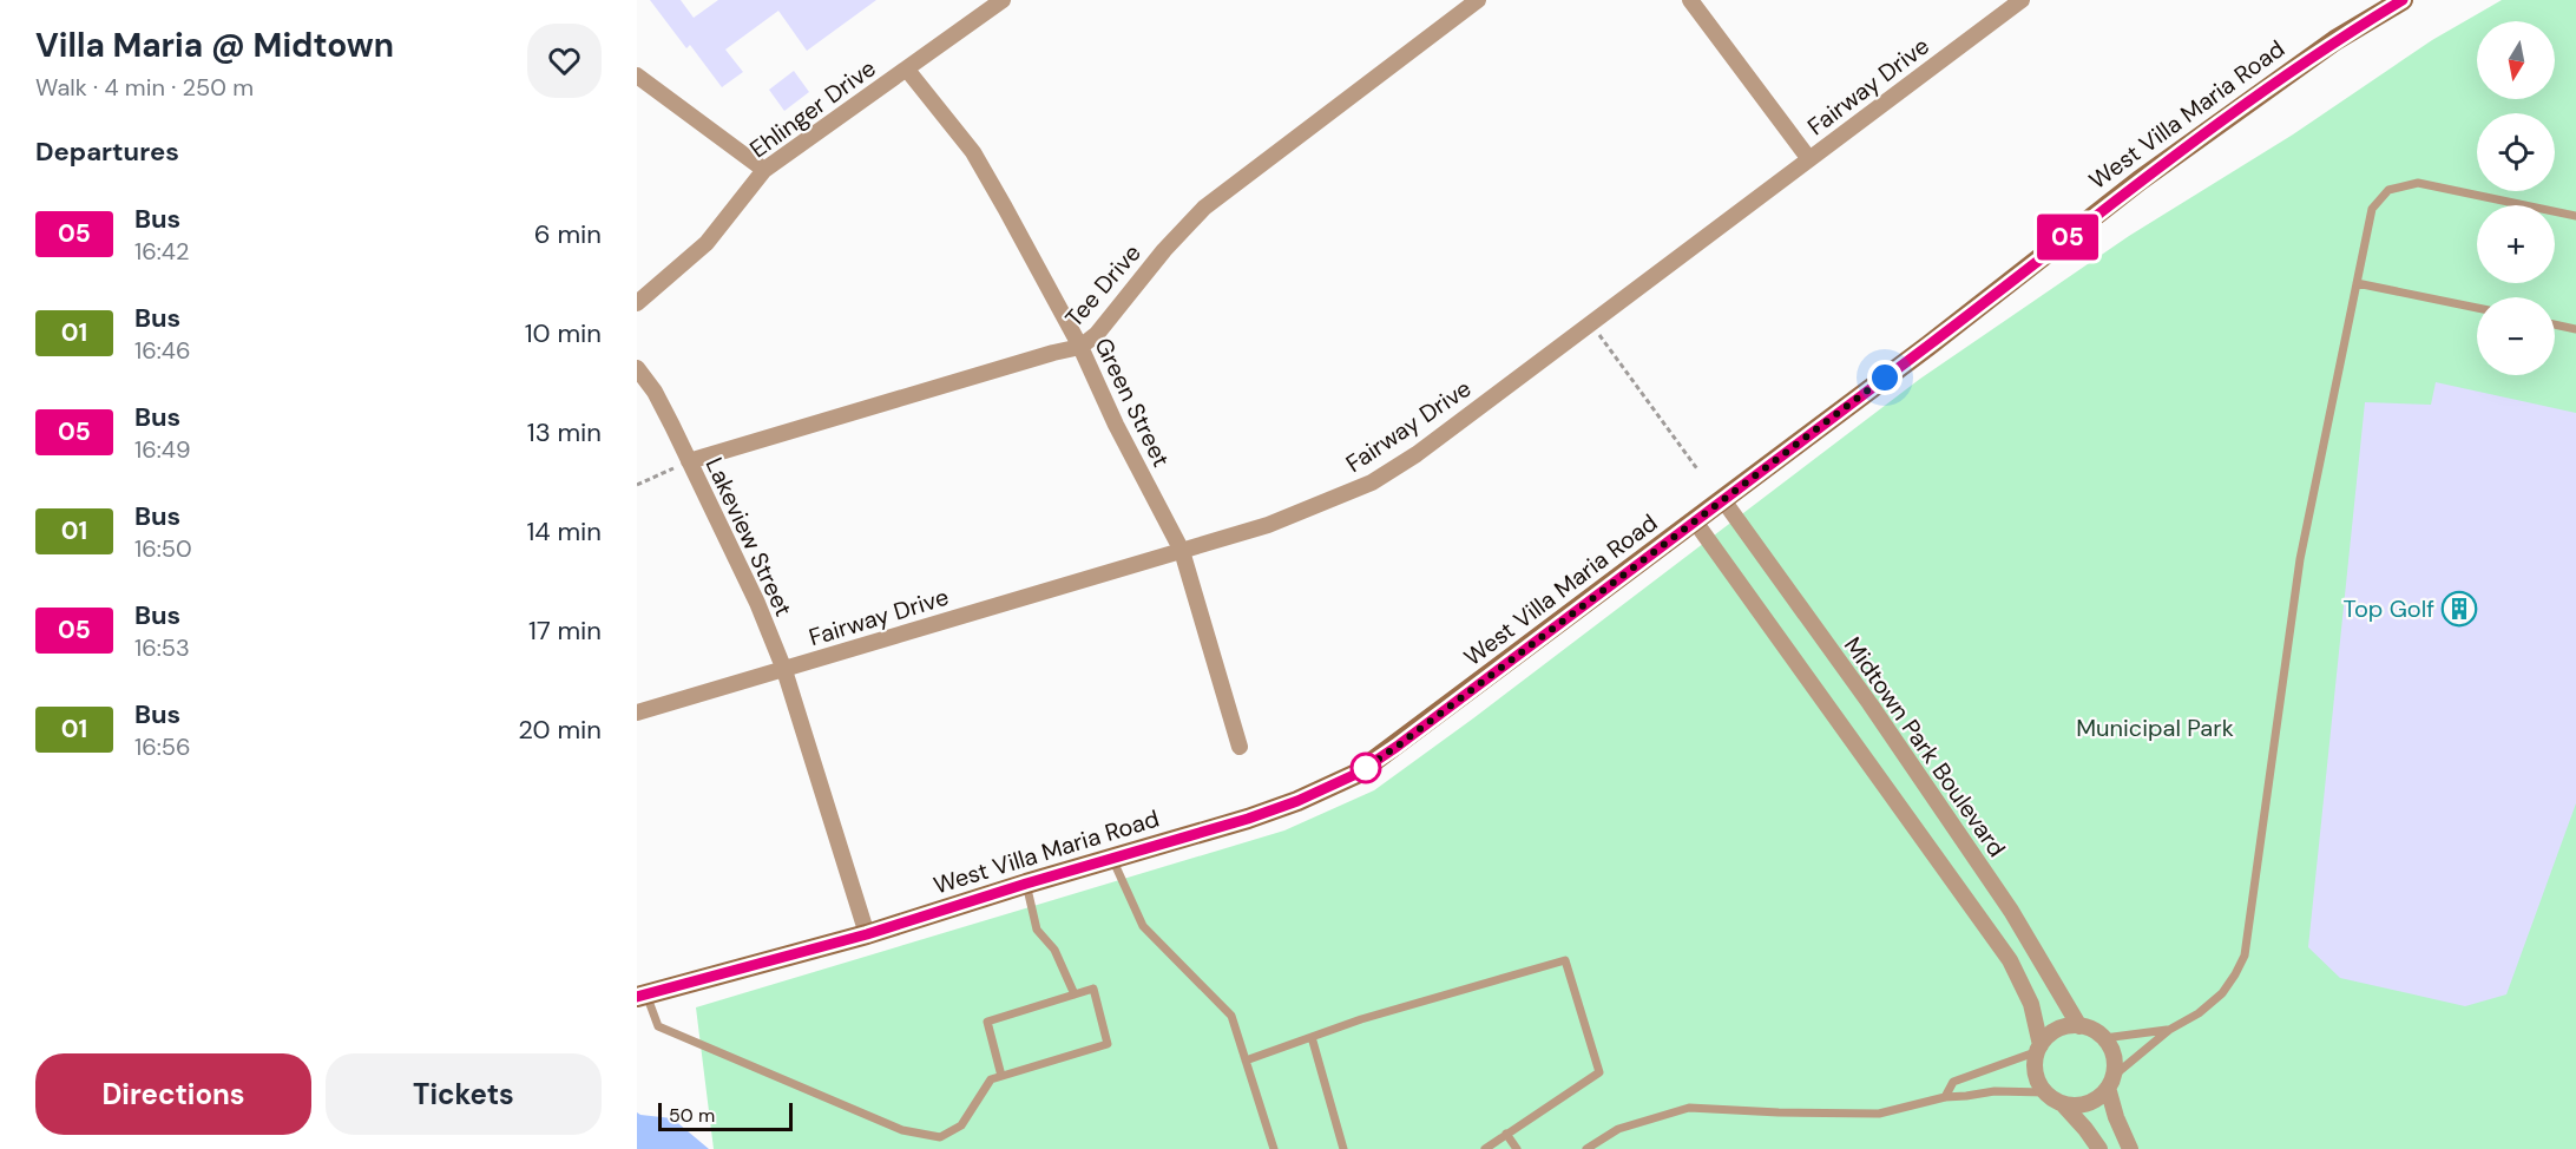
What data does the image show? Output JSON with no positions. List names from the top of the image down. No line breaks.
{"streets":{"main road":["West Villa Maria Road"],"street":["Fairway Drive","Ehlinger Drive","Tee Drive","Green Street","Lakeview Street","Midtown Park Boulevard"]},"crossings":[["Fairway Drive","Green Street"],["Fairway Drive","Lakeview Street"],["Ehlinger Drive","Green Street"],["West Villa Maria Road","Lakeview Street"],["West Villa Maria Road","Midtown Park Boulevard"],["Tee Drive","Green Street"],["Tee Drive","Lakeview Street"]],"parks":["Municipal Park"],"places":{"building":["Top Golf"]},"lines":["bus line 05"],"scale_bar":"50 m","north":"bottom","page":{"heading":[["Villa Maria @ Midtown","Walk · 4 min · 250 m"],"Departures"],"on_map":"05","map_buttons":["+","−"],"list":[{"mark":"05","name":"Bus","note":"16:42","value":"6 min"},{"mark":"01","name":"Bus","note":"16:46","value":"10 min"},{"mark":"05","name":"Bus","note":"16:49","value":"13 min"},{"mark":"01","name":"Bus","note":"16:50","value":"14 min"},{"mark":"05","name":"Bus","note":"16:53","value":"17 min"},{"mark":"01","name":"Bus","note":"16:56","value":"20 min"}],"buttons":["Directions","Tickets"],"scale":"50 m"}}
